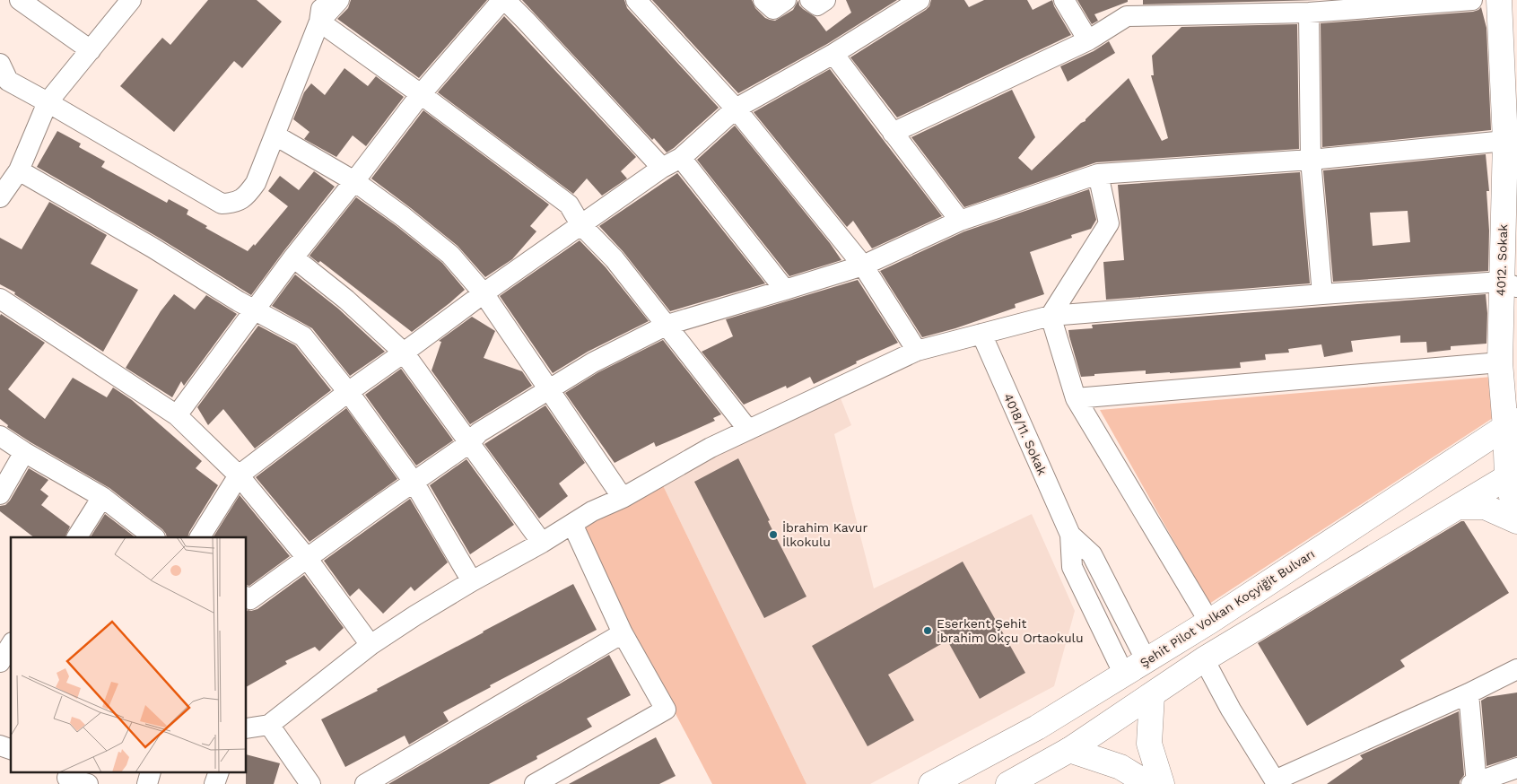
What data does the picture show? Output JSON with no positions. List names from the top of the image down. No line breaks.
{"streets":{"main road":["4012. Sokak","Şehit Pilot Volkan Koçyiğit Bulvarı"],"street":["4018/11. Sokak"]},"crossings":[["4012. Sokak","Şehit Pilot Volkan Koçyiğit Bulvarı"],["4018/11. Sokak","Şehit Pilot Volkan Koçyiğit Bulvarı"]],"places":["İbrahim Kavur İlkokulu","Eserkent Şehit İbrahim Okçu Ortaokulu"]}
